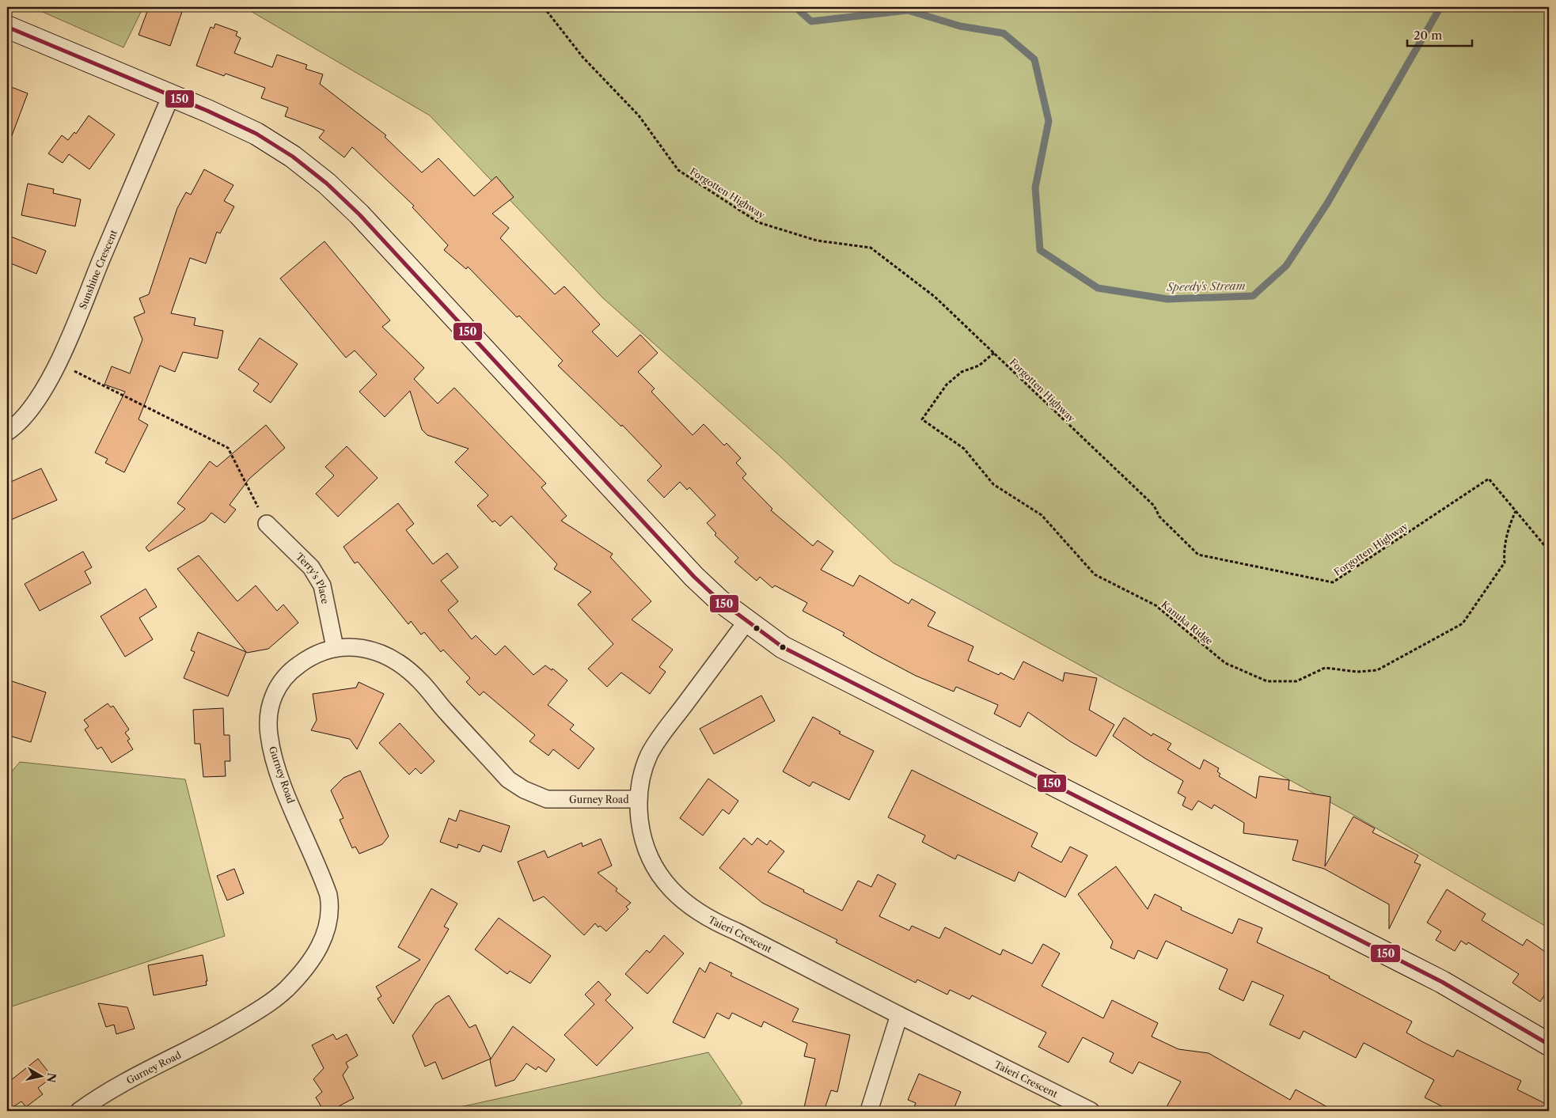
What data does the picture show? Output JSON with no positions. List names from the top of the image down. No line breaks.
{"streets":{"street":["Sunshine Crescent","Terry's Place","Gurney Road","Taieri Crescent"],"path":["Forgotten Highway","Kanuka Ridge"]},"crossings":[["Forgotten Highway","Kanuka Ridge"],["Terry's Place","Gurney Road"],["Gurney Road","Taieri Crescent"]],"water":["Speedy's Stream"],"lines":["transit line 150"],"scale_bar":"20 m","north":"right"}
